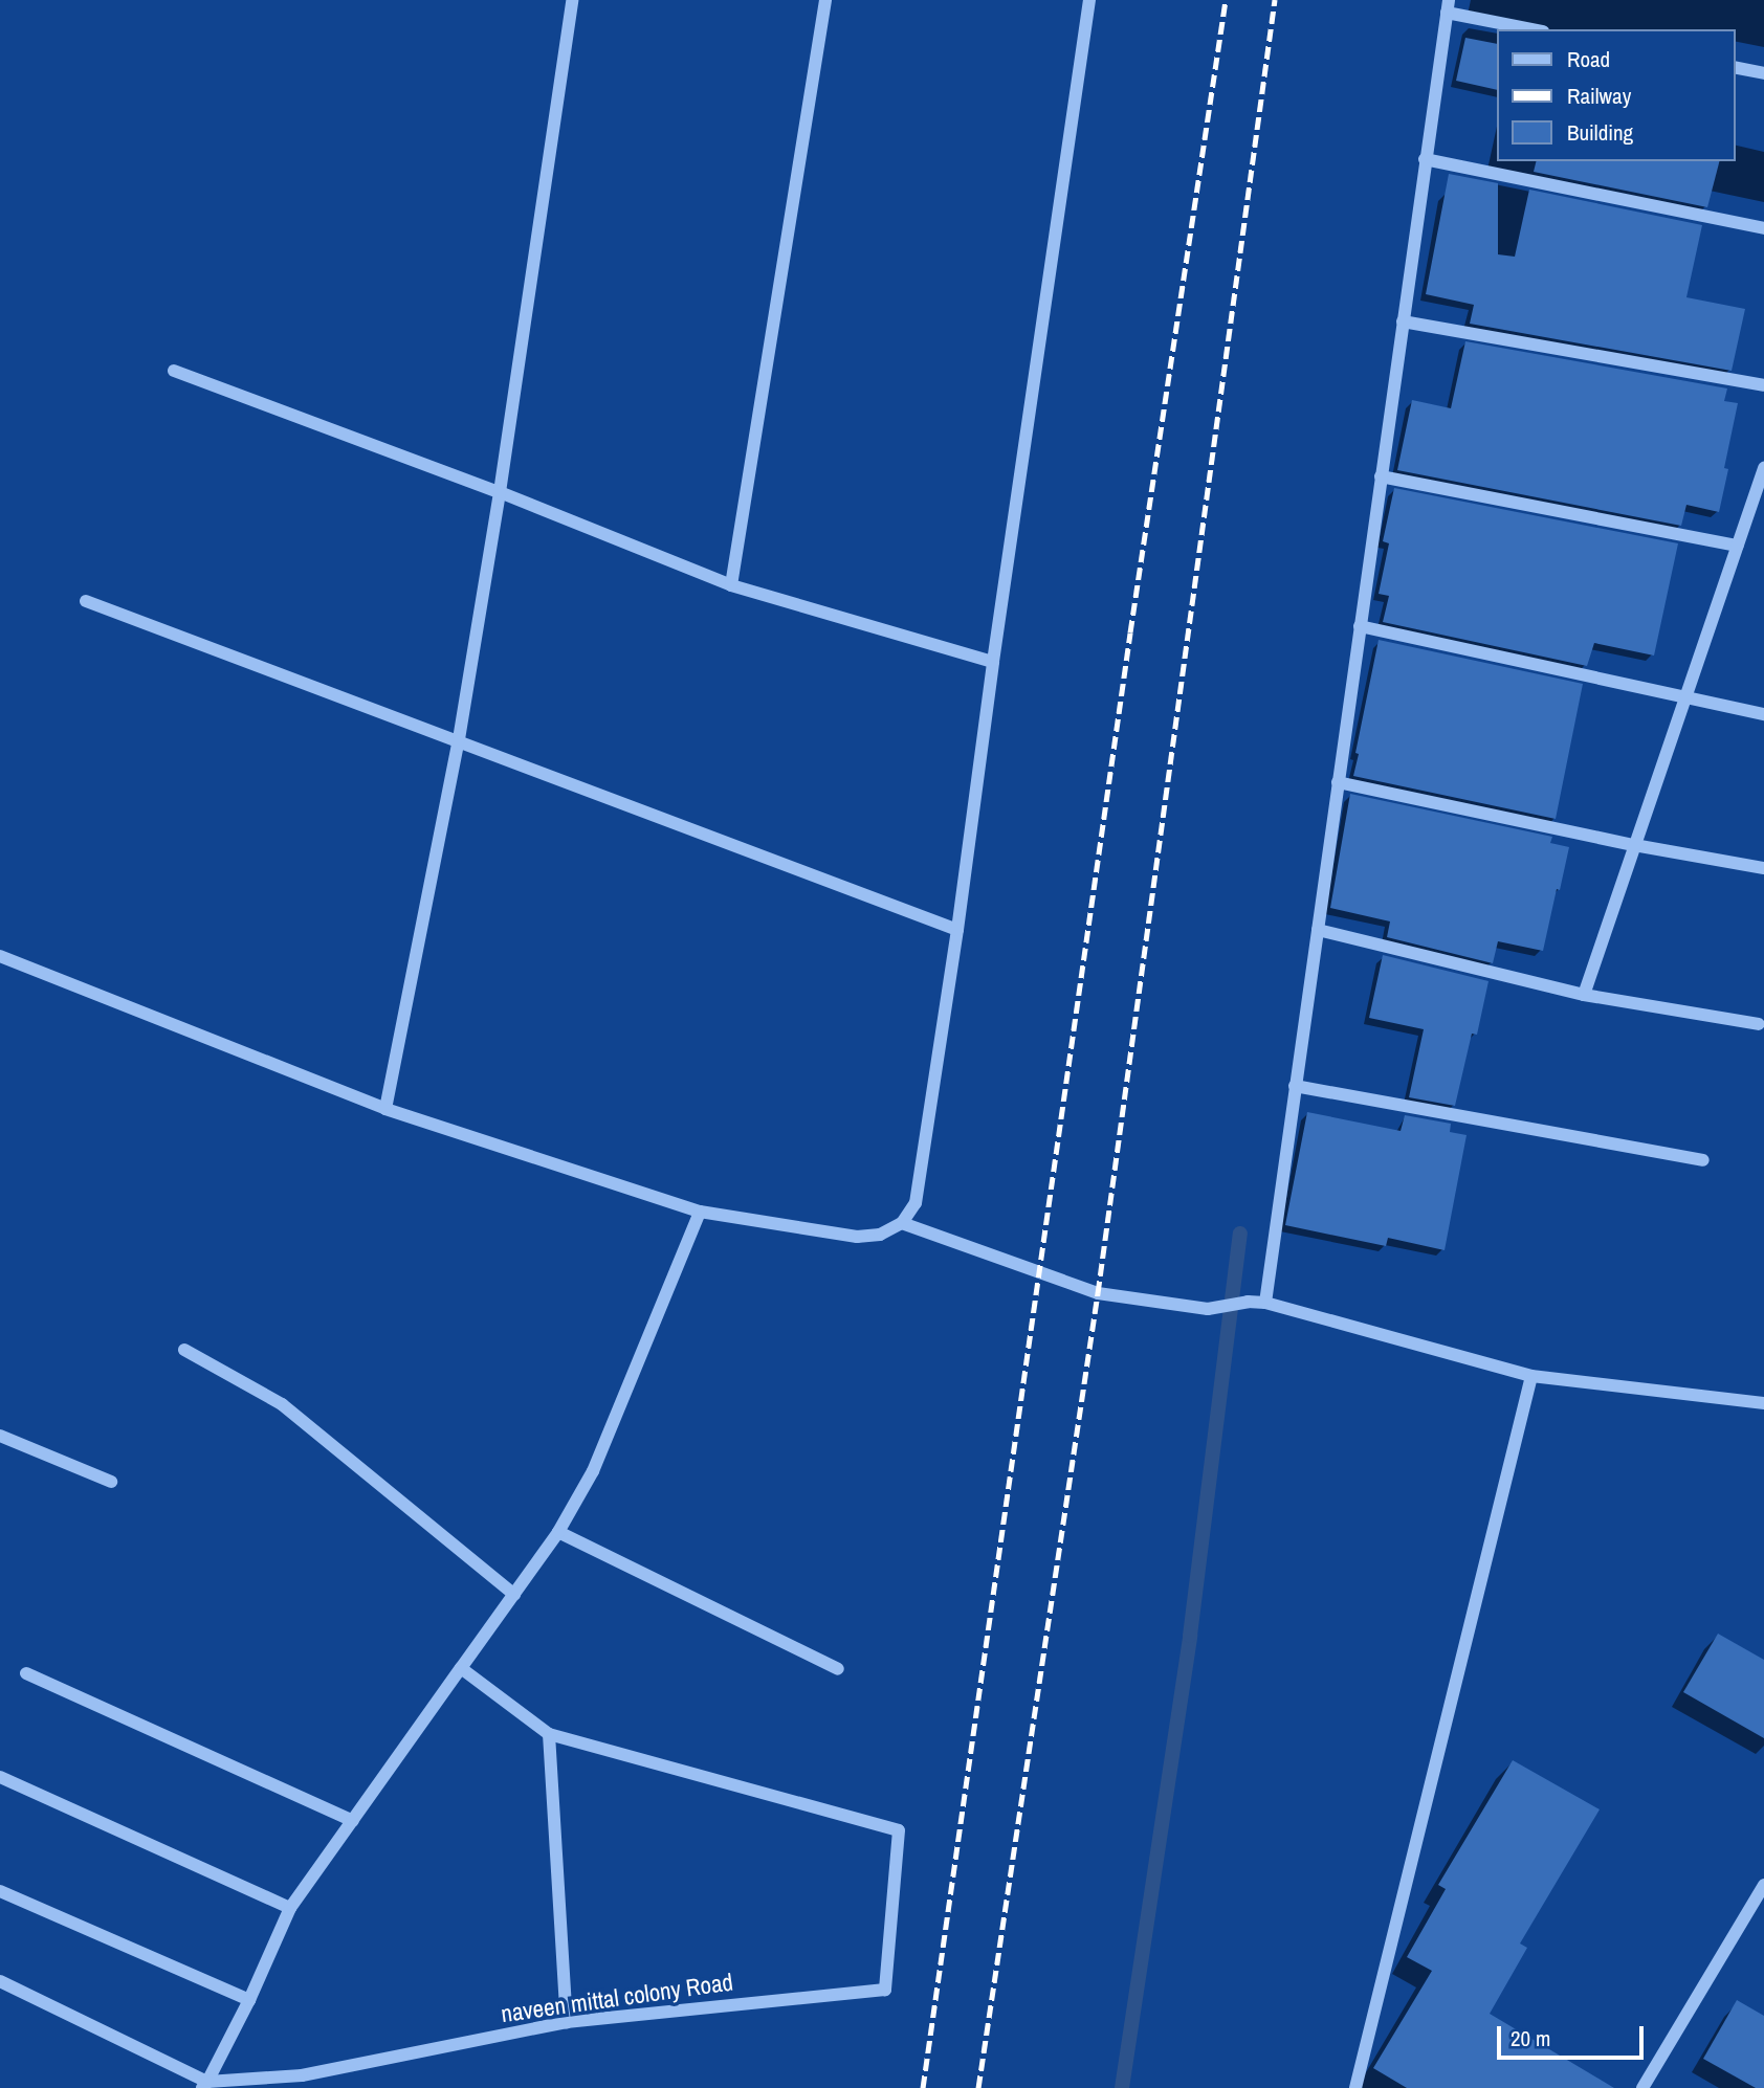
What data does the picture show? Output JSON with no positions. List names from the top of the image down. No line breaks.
{"streets":{"street":["naveen mittal colony Road"]},"legend":["Road","Railway","Building"],"scale_bar":"20 m"}
